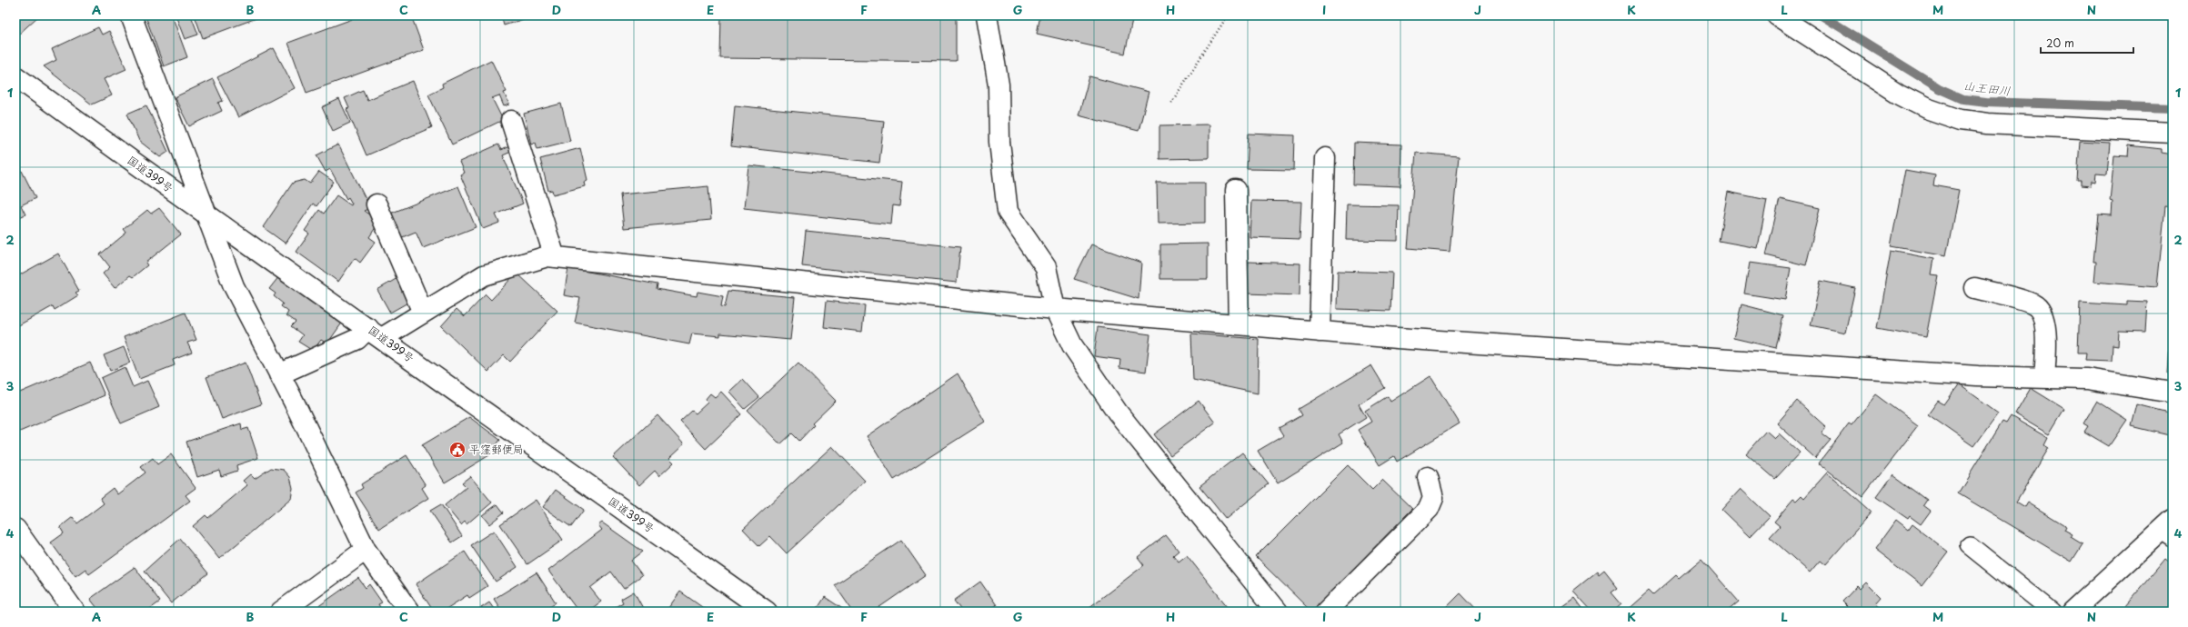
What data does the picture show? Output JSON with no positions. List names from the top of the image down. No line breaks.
{"streets":{"main road":["国道399号"]},"water":["山王田川"],"places":{"public building":["平窪郵便局"]},"scale_bar":"20 m","grid":{"columns":["A","B","C","D","E","F","G","H","I","J","K","L","M","N"],"rows":["1","2","3","4"]}}
